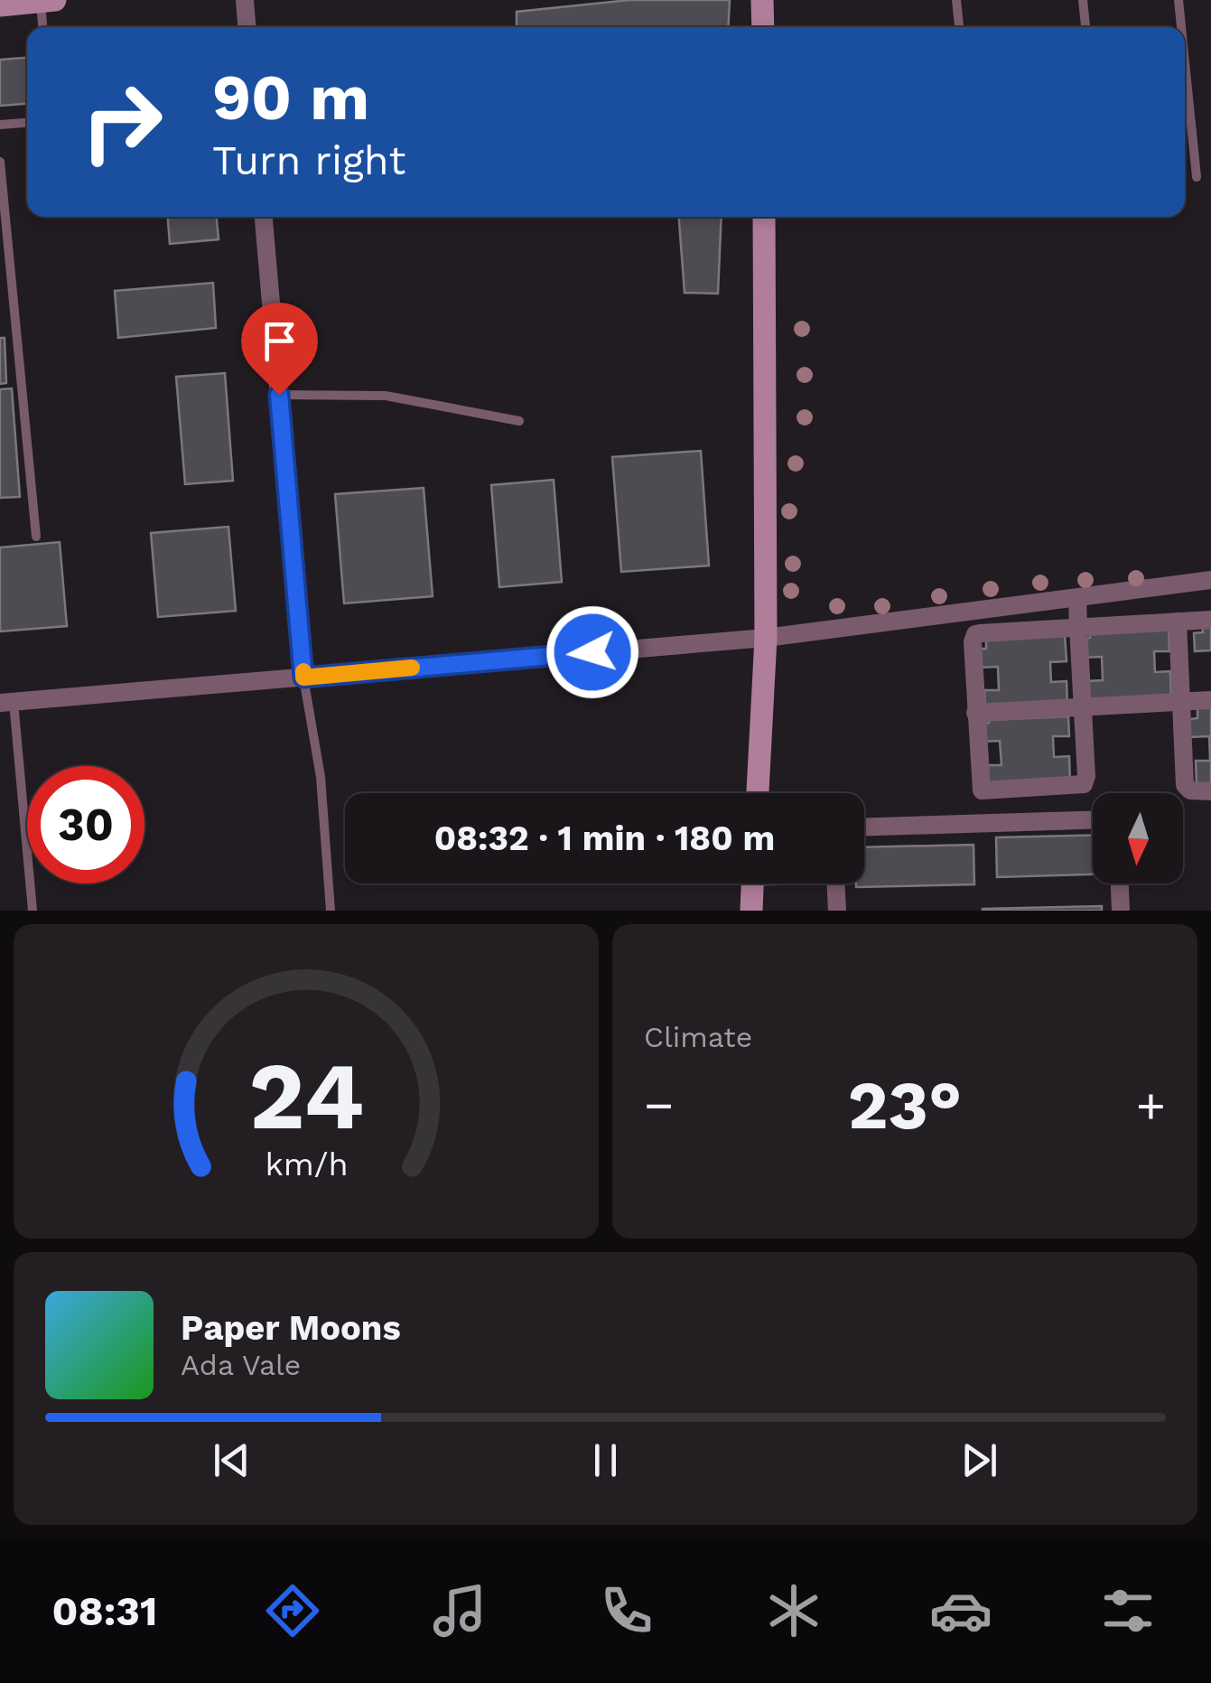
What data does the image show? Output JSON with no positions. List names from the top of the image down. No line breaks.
{"north":"bottom","page":{"turn":["90 m","Turn right"],"limit":"30","trip":"08:32 · 1 min · 180 m","tile":"Climate","heat":["−","23°","+"],"song":["Paper Moons","Ada Vale"],"tabs":"08:31","gauge":["24","km/h"]}}
